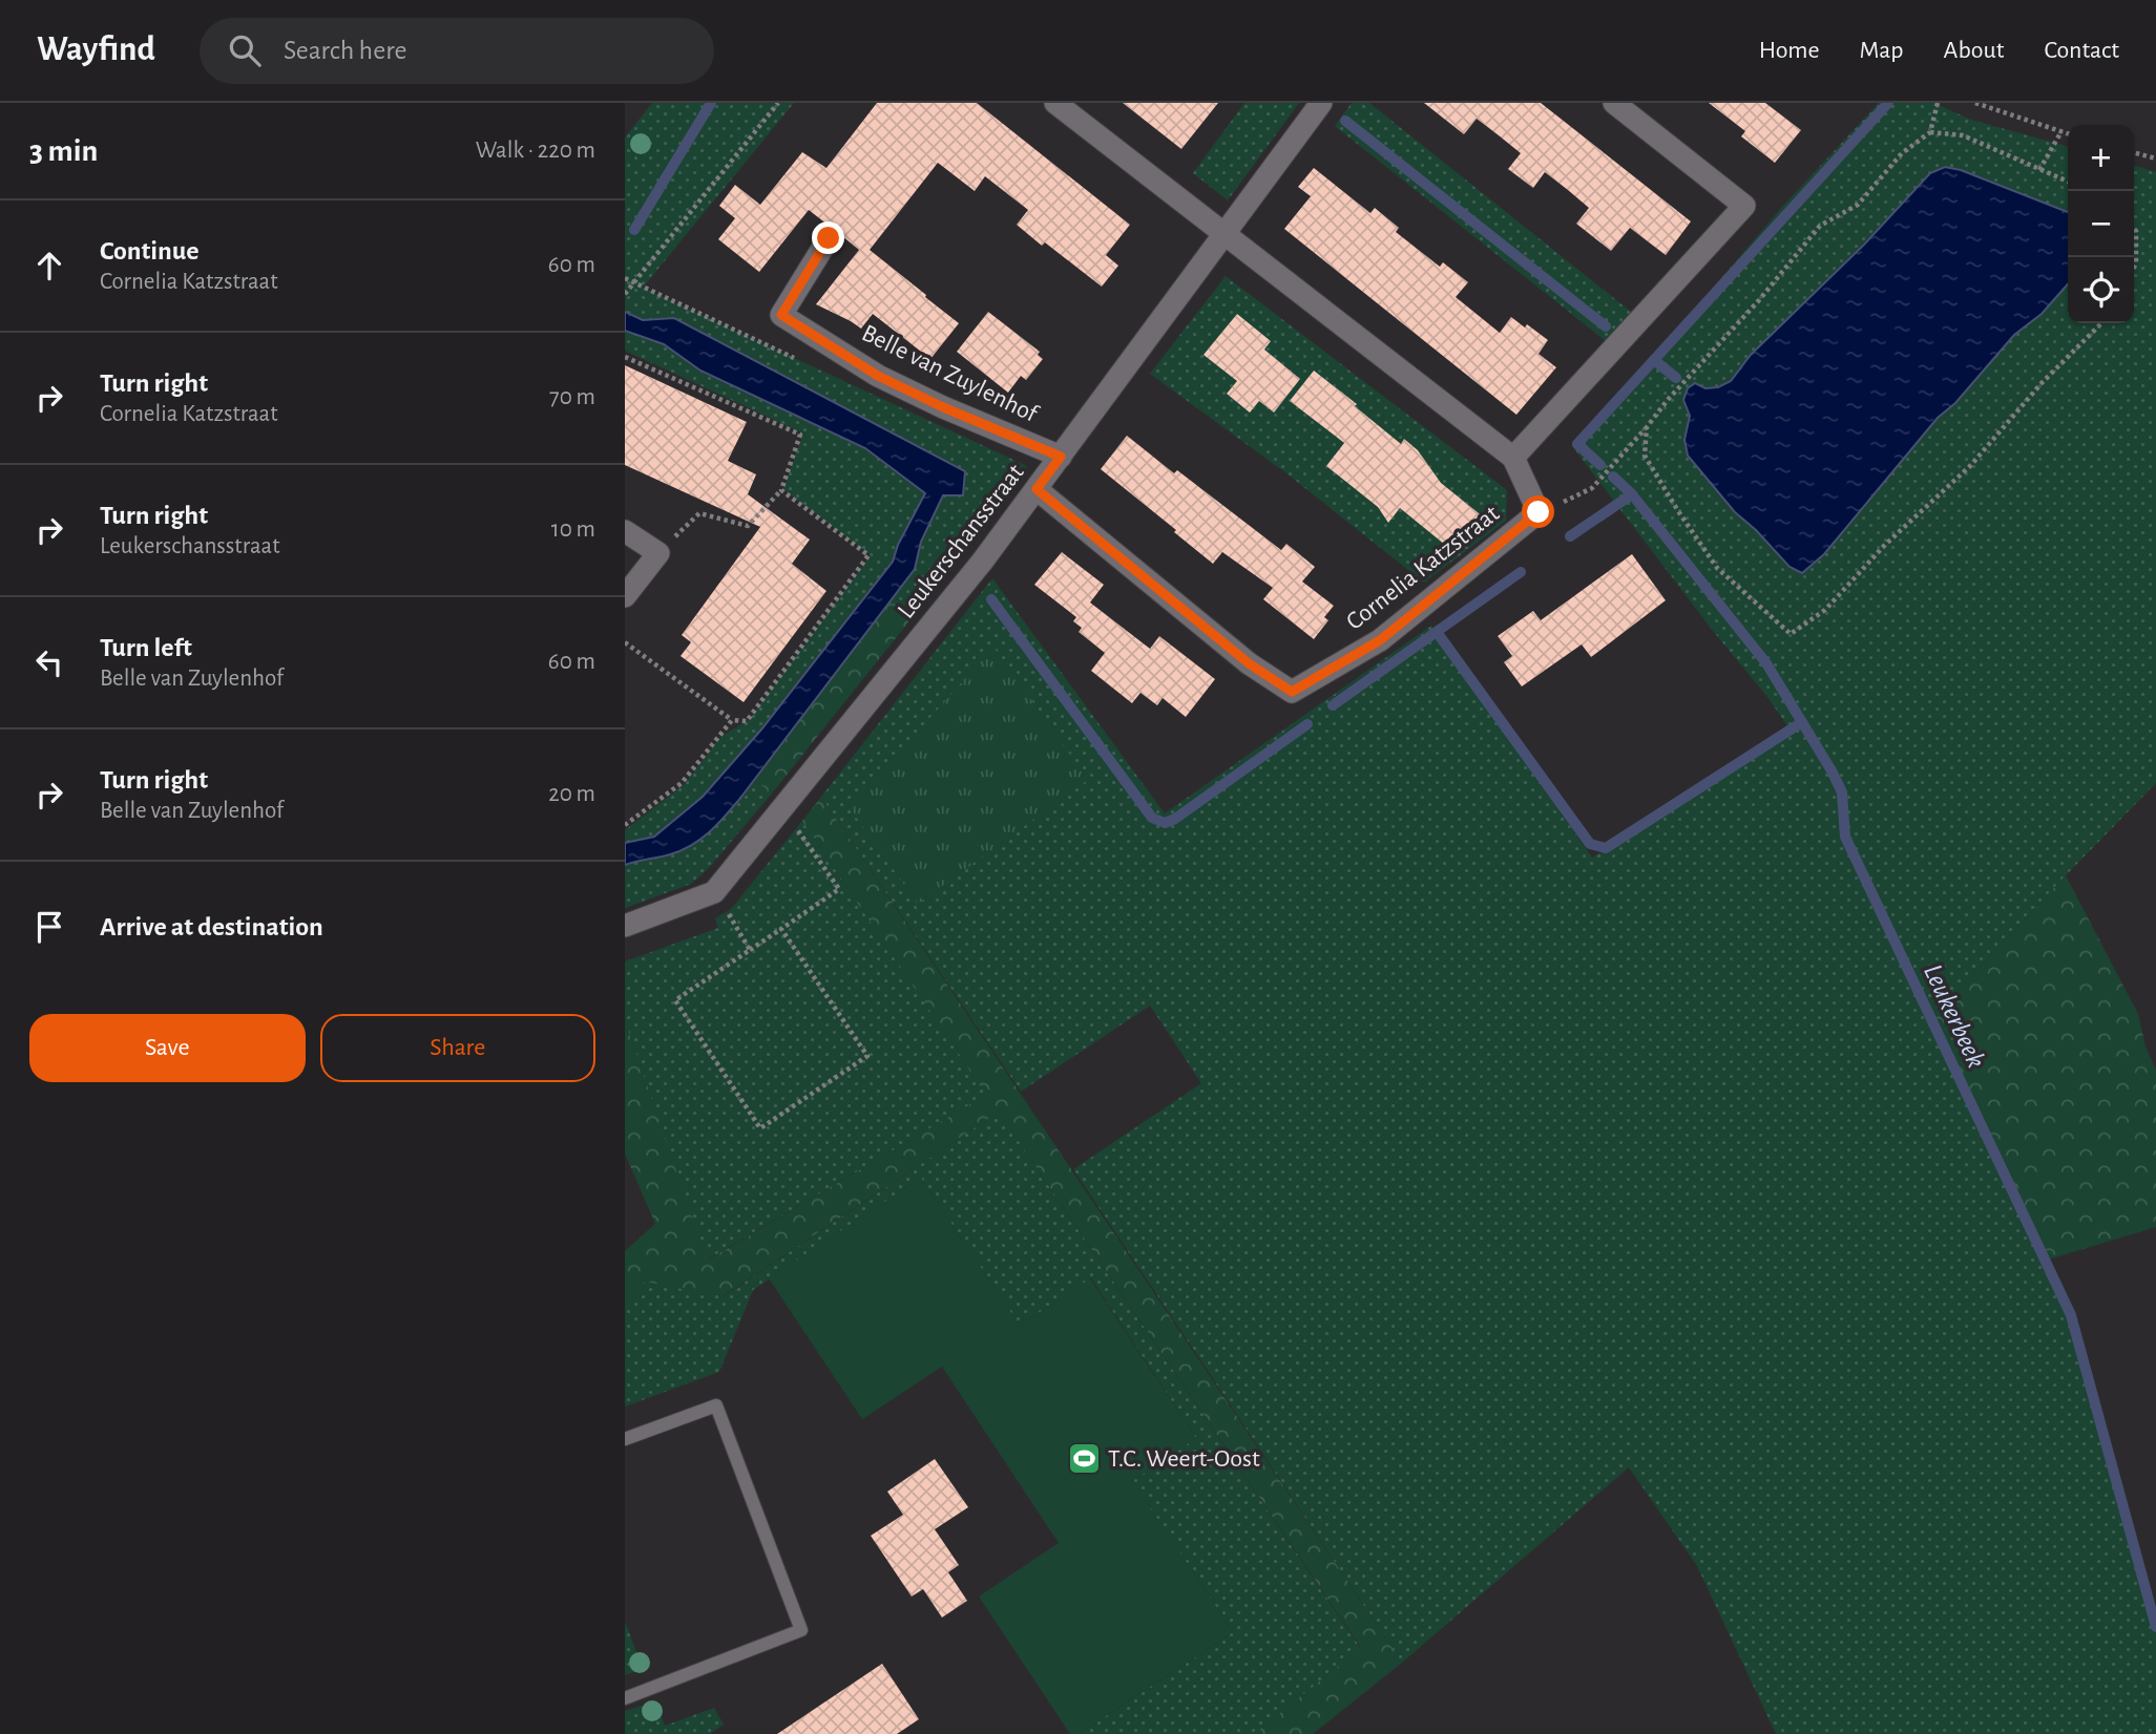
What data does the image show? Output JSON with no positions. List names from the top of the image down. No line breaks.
{"streets":{"street":["Belle van Zuylenhof","Leukerschansstraat","Cornelia Katzstraat"]},"crossings":[["Belle van Zuylenhof","Leukerschansstraat"],["Leukerschansstraat","Cornelia Katzstraat"]],"water":["Leukerbeek"],"places":{"sports":["T.C. Weert-Oost"]},"page":{"header":"Wayfind","search":"Search here","nav":["Home","Map","About","Contact"],"heading":["3 min","Walk · 220 m"],"map_buttons":["+","−"],"list":[["Continue","Cornelia Katzstraat","60 m"],["Turn right","Cornelia Katzstraat","70 m"],["Turn right","Leukerschansstraat","10 m"],["Turn left","Belle van Zuylenhof","60 m"],["Turn right","Belle van Zuylenhof","20 m"],"Arrive at destination"],"buttons":["Save","Share"]}}
